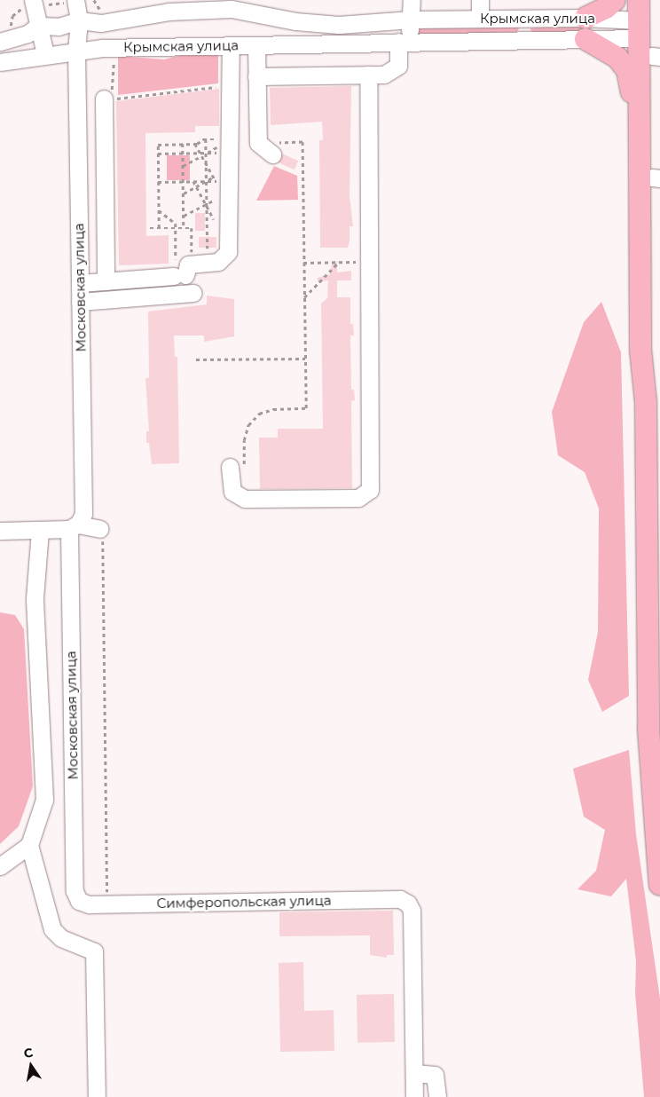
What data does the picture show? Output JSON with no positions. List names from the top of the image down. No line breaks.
{"streets":{"street":["Крымская улица","Московская улица","Симферопольская улица"]},"crossings":[["Крымская улица","Московская улица"],["Московская улица","Симферопольская улица"]],"north":"top"}
